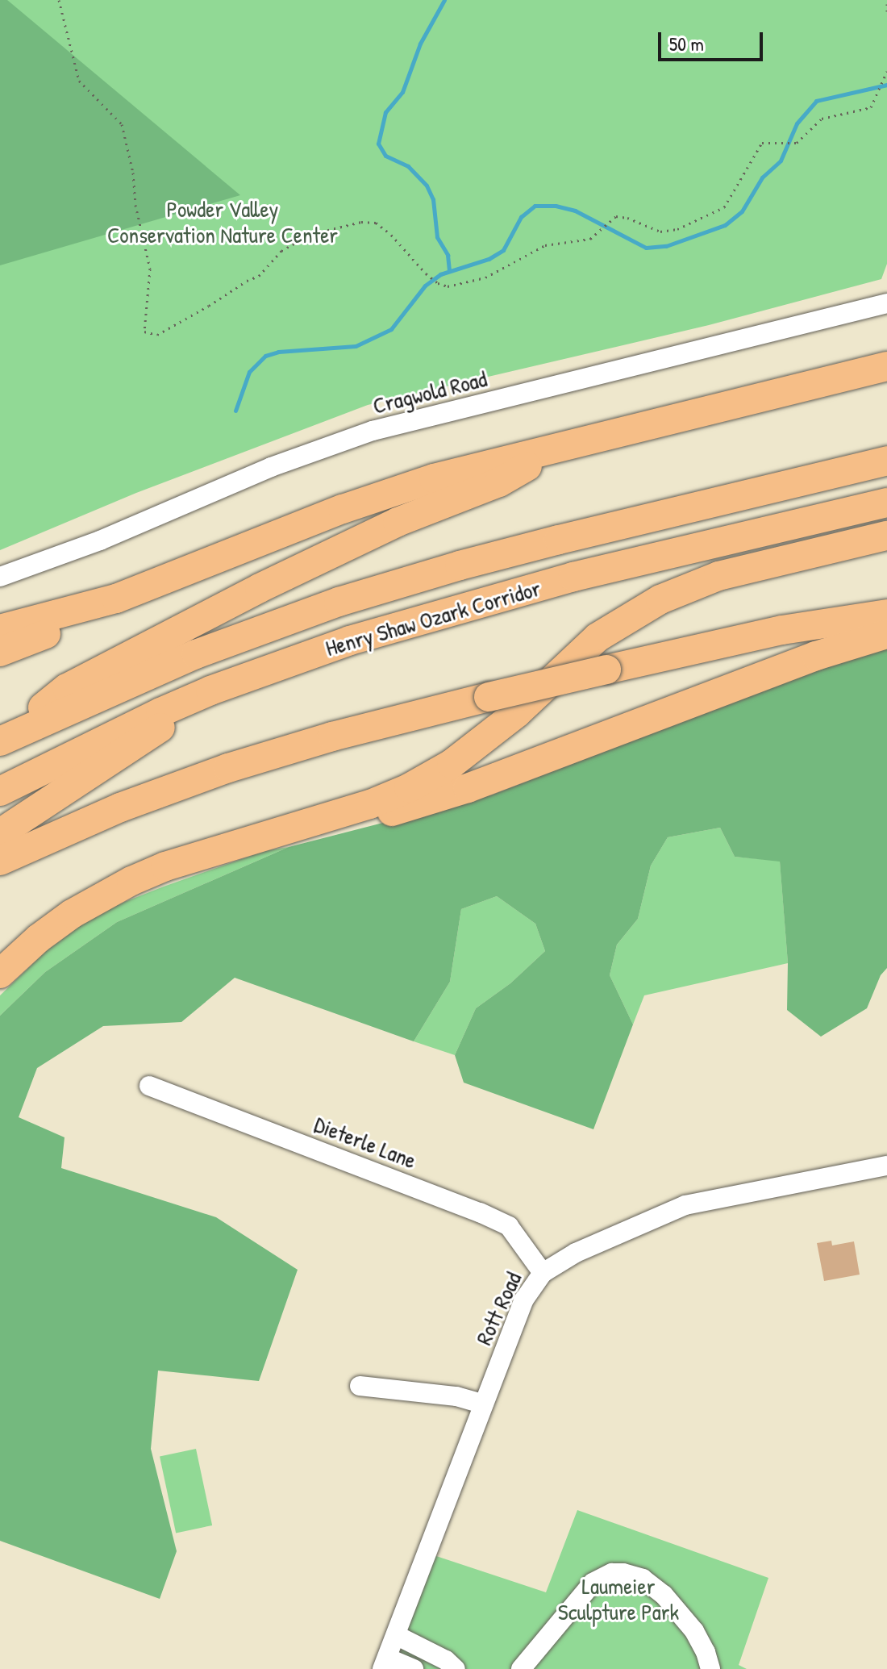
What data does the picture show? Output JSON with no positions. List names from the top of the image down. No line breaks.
{"streets":{"highway":["Henry Shaw Ozark Corridor"],"street":["Cragwold Road","Dieterle Lane","Rott Road"]},"crossings":[["Dieterle Lane","Rott Road"]],"parks":["Powder Valley Conservation Nature Center","Laumeier Sculpture Park"],"scale_bar":"50 m"}
